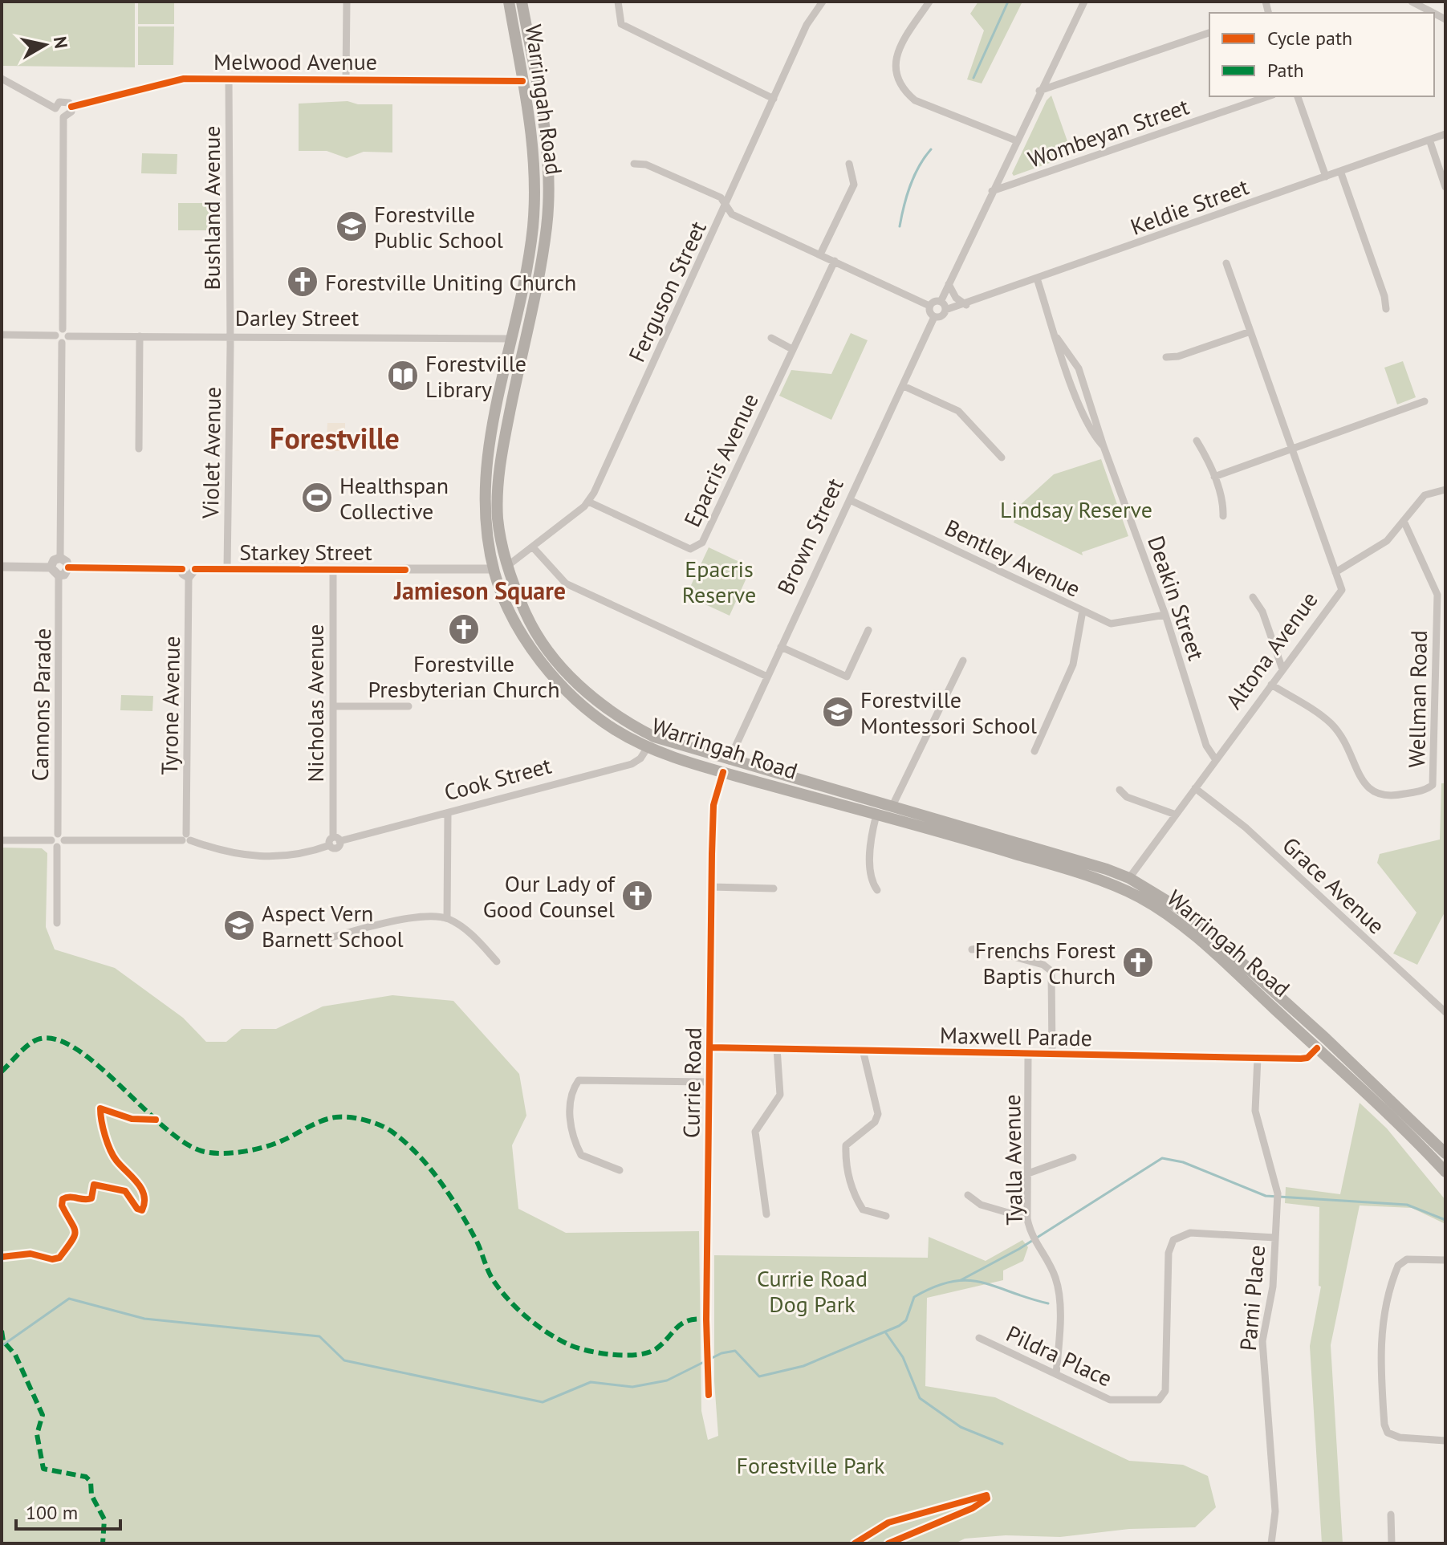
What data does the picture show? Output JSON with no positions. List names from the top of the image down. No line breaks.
{"streets":{"highway":["Warringah Road","Darley Street","Brown Street","Starkey Street","Altona Avenue","Maxwell Parade"],"street":["Melwood Avenue","Wombeyan Street","Keldie Street","Bushland Avenue","Ferguson Street","Violet Avenue","Epacris Avenue","Bentley Avenue","Deakin Street","Wellman Road","Nicholas Avenue","Cannons Parade","Tyrone Avenue","Cook Street","Grace Avenue","Currie Road","Tyalla Avenue","Parni Place","Pildra Place"]},"crossings":[["Melwood Avenue","Warringah Road"],["Melwood Avenue","Bushland Avenue"],["Warringah Road","Ferguson Street"],["Warringah Road","Darley Street"],["Warringah Road","Brown Street"],["Warringah Road","Starkey Street"],["Warringah Road","Altona Avenue"],["Warringah Road","Cook Street"],["Warringah Road","Maxwell Parade"],["Warringah Road","Currie Road"],["Keldie Street","Brown Street"],["Keldie Street","Deakin Street"],["Bushland Avenue","Darley Street"],["Bushland Avenue","Violet Avenue"],["Ferguson Street","Epacris Avenue"],["Ferguson Street","Starkey Street"],["Darley Street","Violet Avenue"],["Violet Avenue","Starkey Street"],["Brown Street","Bentley Avenue"],["Brown Street","Currie Road"],["Starkey Street","Nicholas Avenue"],["Starkey Street","Tyrone Avenue"],["Bentley Avenue","Deakin Street"],["Deakin Street","Altona Avenue"],["Altona Avenue","Wellman Road"],["Altona Avenue","Grace Avenue"],["Nicholas Avenue","Cook Street"],["Cannons Parade","Cook Street"],["Tyrone Avenue","Cook Street"],["Maxwell Parade","Currie Road"],["Maxwell Parade","Tyalla Avenue"],["Maxwell Parade","Parni Place"],["Tyalla Avenue","Pildra Place"],["Parni Place","Pildra Place"]],"districts":["Forestville","Jamieson Square"],"parks":["Lindsay Reserve","Epacris Reserve","Currie Road Dog Park","Forestville Park"],"places":{"school or university":["Forestville Public School","Forestville Montessori School","Aspect Vern Barnett School"],"church":["Forestville Uniting Church","Forestville Presbyterian Church","Our Lady of Good Counsel","Frenchs Forest Baptis Church"],"library":["Forestville Library"],"sports":["Healthspan Collective"]},"legend":["Cycle path","Path"],"scale_bar":"100 m","north":"right"}
